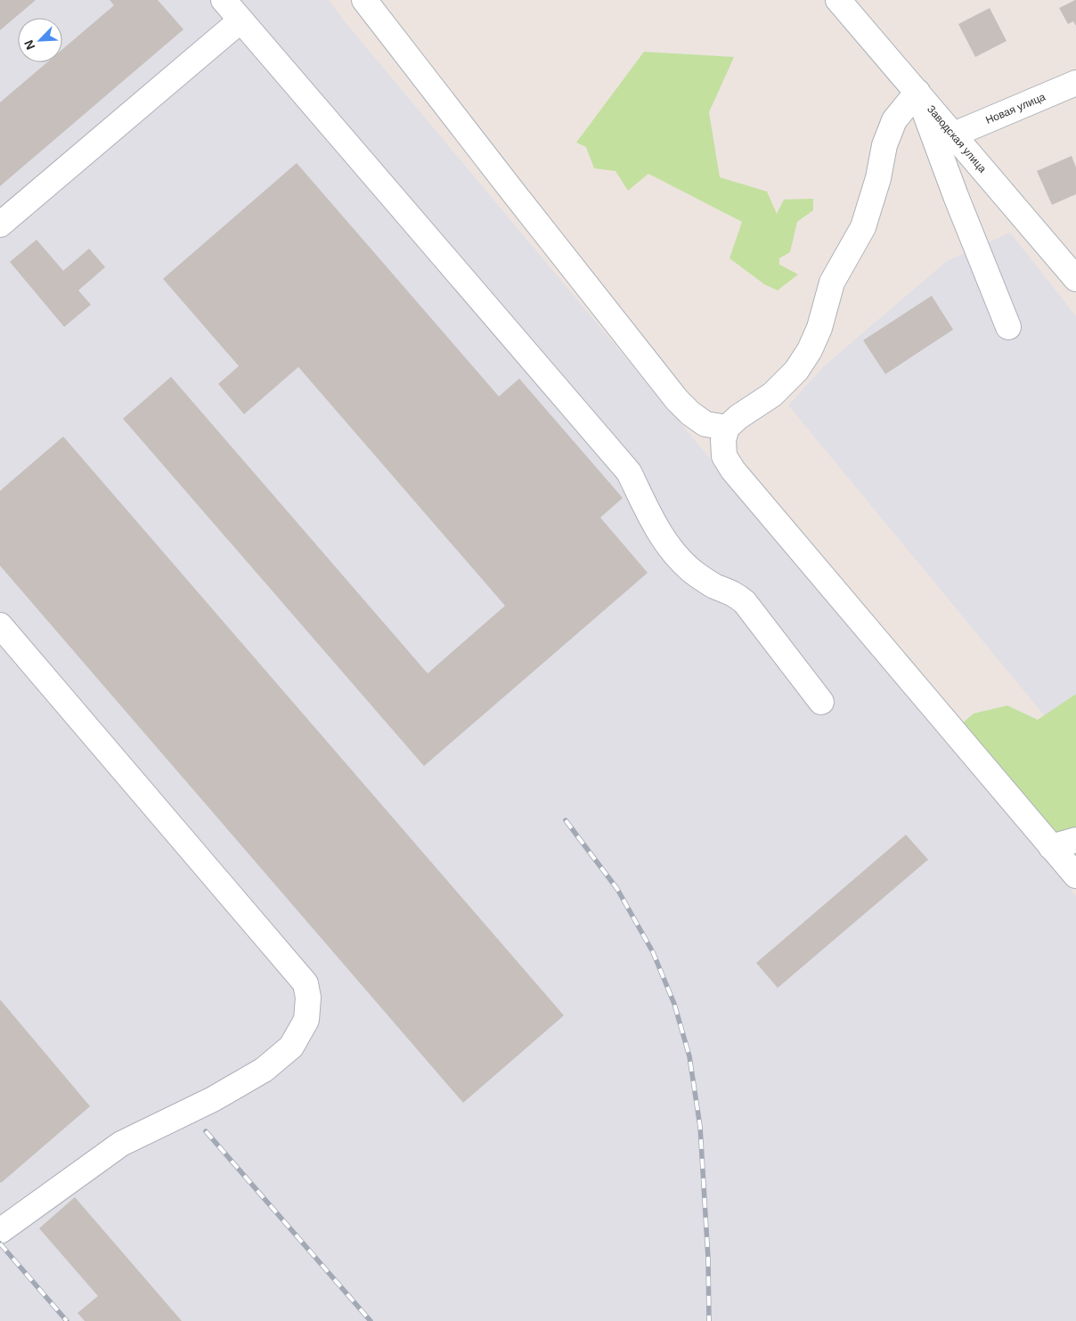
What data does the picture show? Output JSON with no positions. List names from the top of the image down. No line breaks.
{"streets":{"street":["Новая улица","Заводская улица"]},"crossings":[["Новая улица","Заводская улица"]],"north":"bottom left"}
